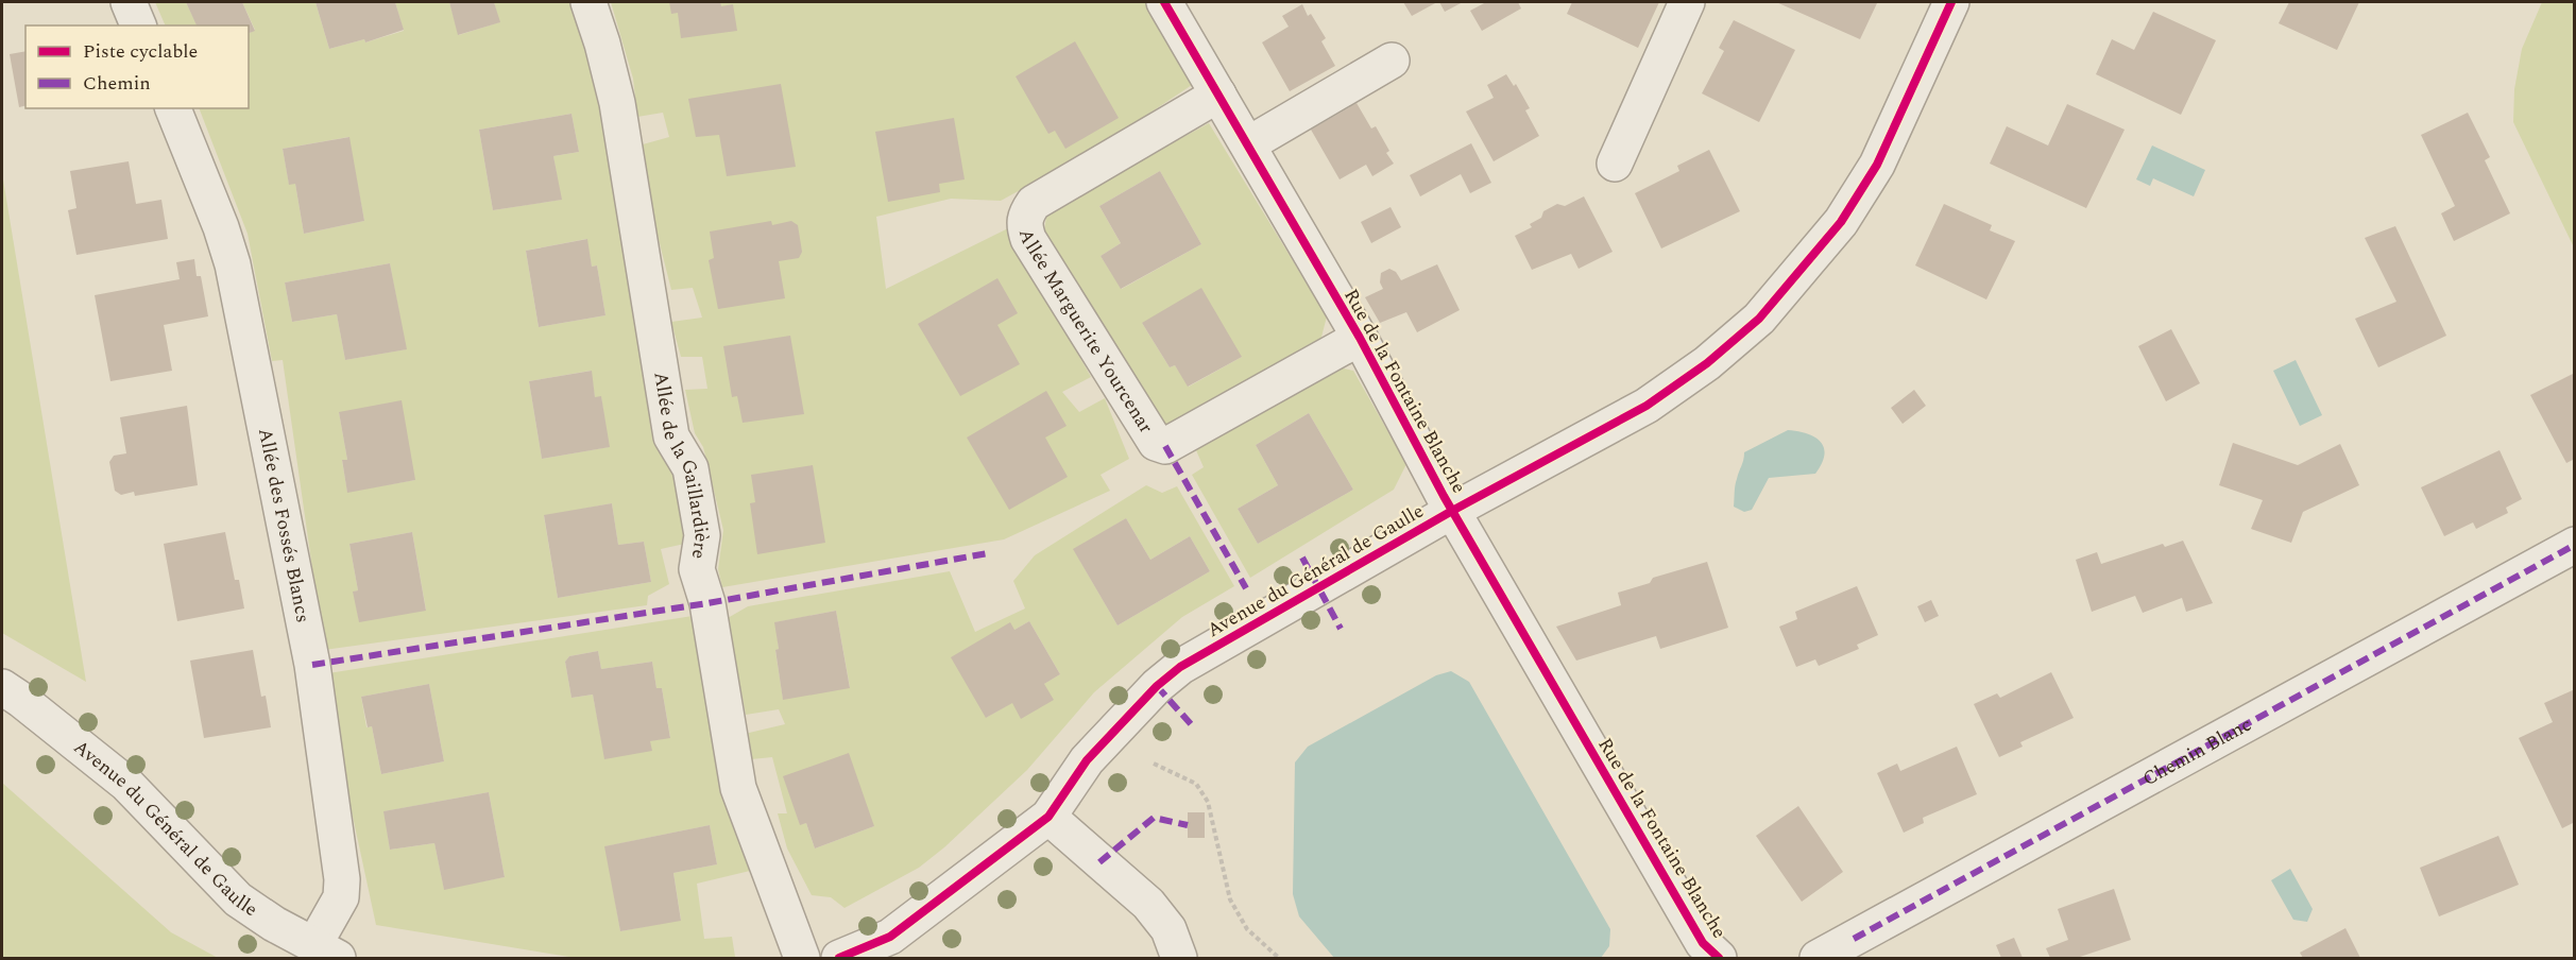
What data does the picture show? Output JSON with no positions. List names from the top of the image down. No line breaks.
{"streets":{"street":["Allée Marguerite Yourcenar","Rue de la Fontaine Blanche","Allée de la Gaillardière","Allée des Fossés Blancs","Avenue du Général de Gaulle","Chemin Blanc"]},"crossings":[["Allée Marguerite Yourcenar","Rue de la Fontaine Blanche"],["Rue de la Fontaine Blanche","Avenue du Général de Gaulle"],["Allée des Fossés Blancs","Avenue du Général de Gaulle"]],"legend":["Piste cyclable","Chemin"]}
